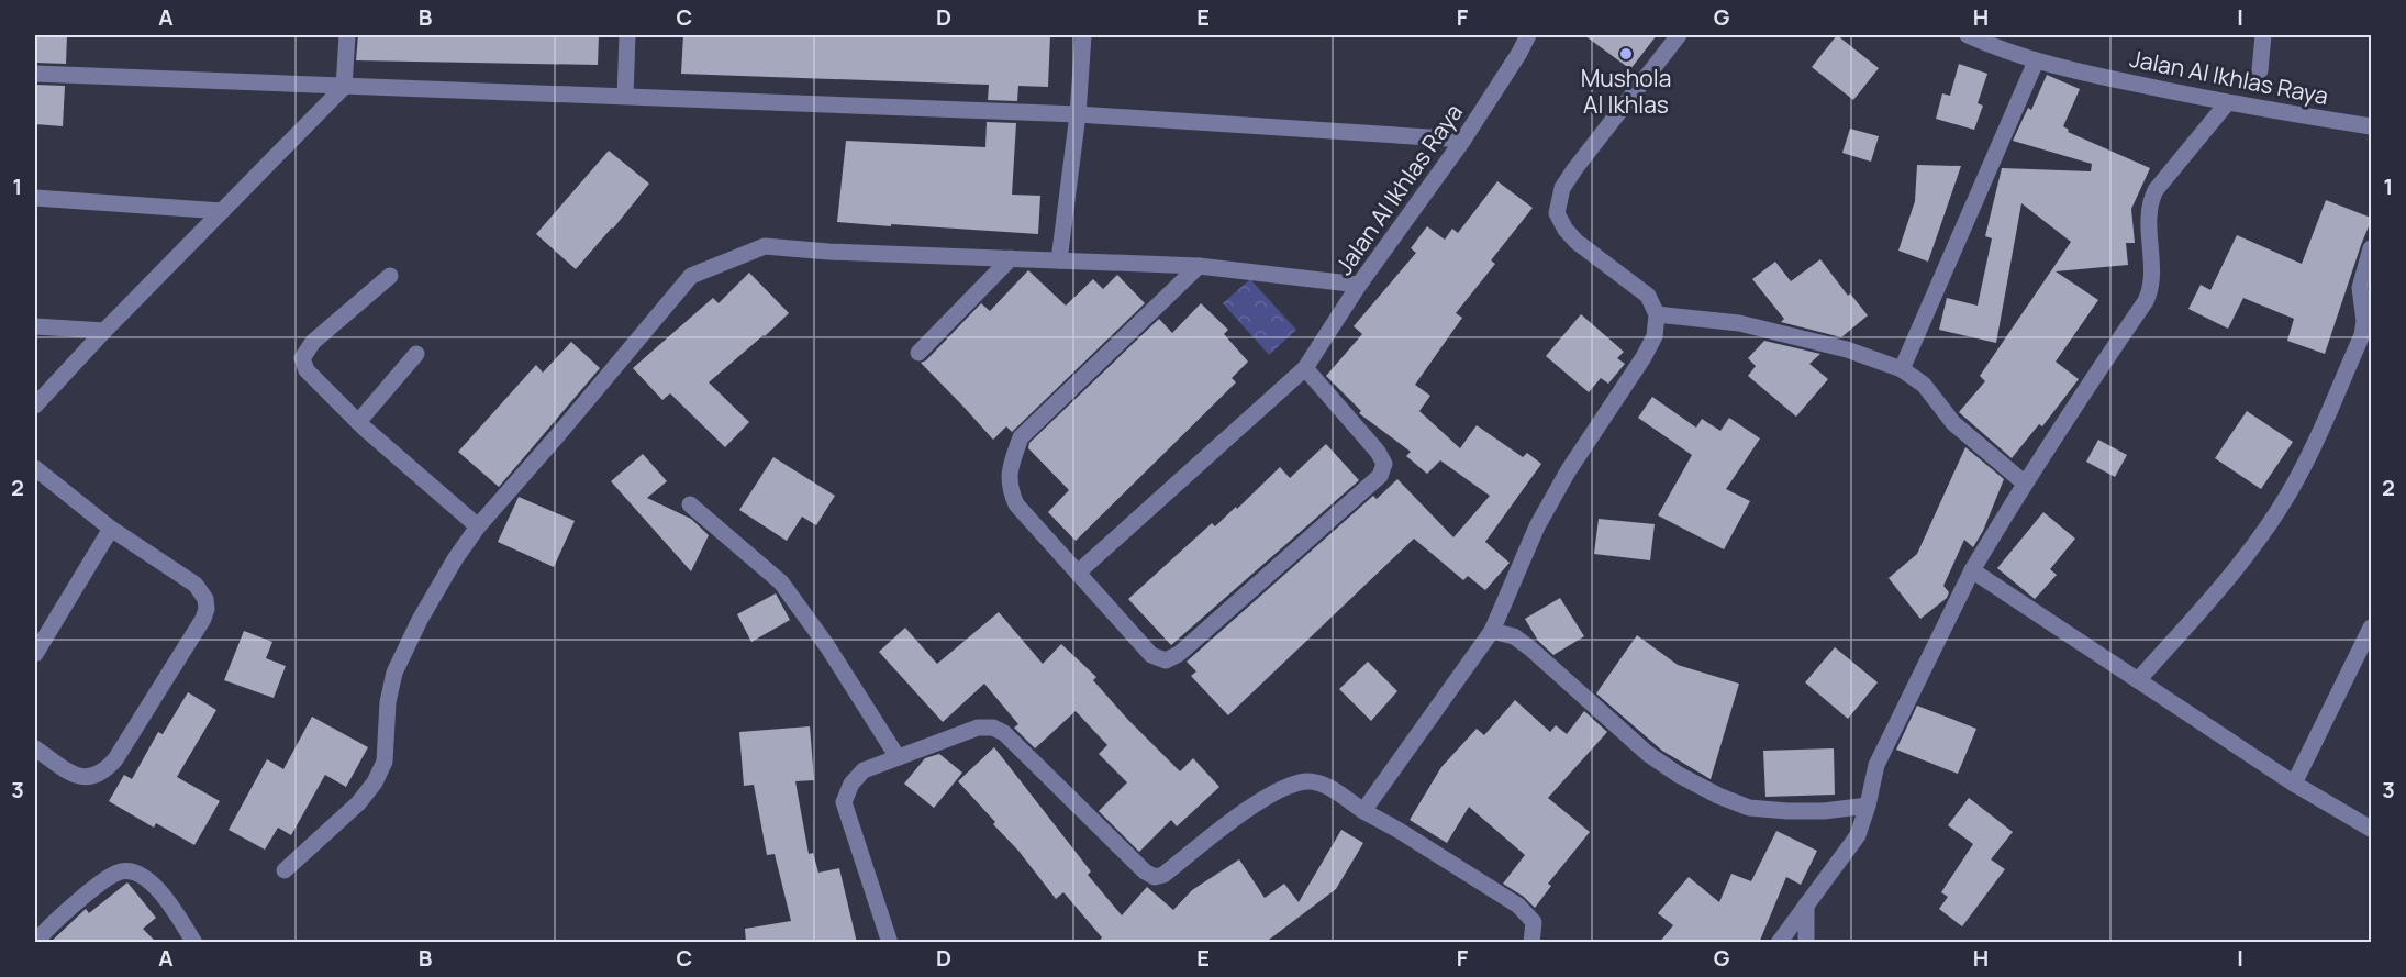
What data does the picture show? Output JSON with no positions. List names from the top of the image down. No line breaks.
{"streets":{"street":["Jalan Al Ikhlas Raya"]},"places":["Mushola Al Ikhlas"],"grid":{"columns":["A","B","C","D","E","F","G","H","I"],"rows":["1","2","3"]}}
